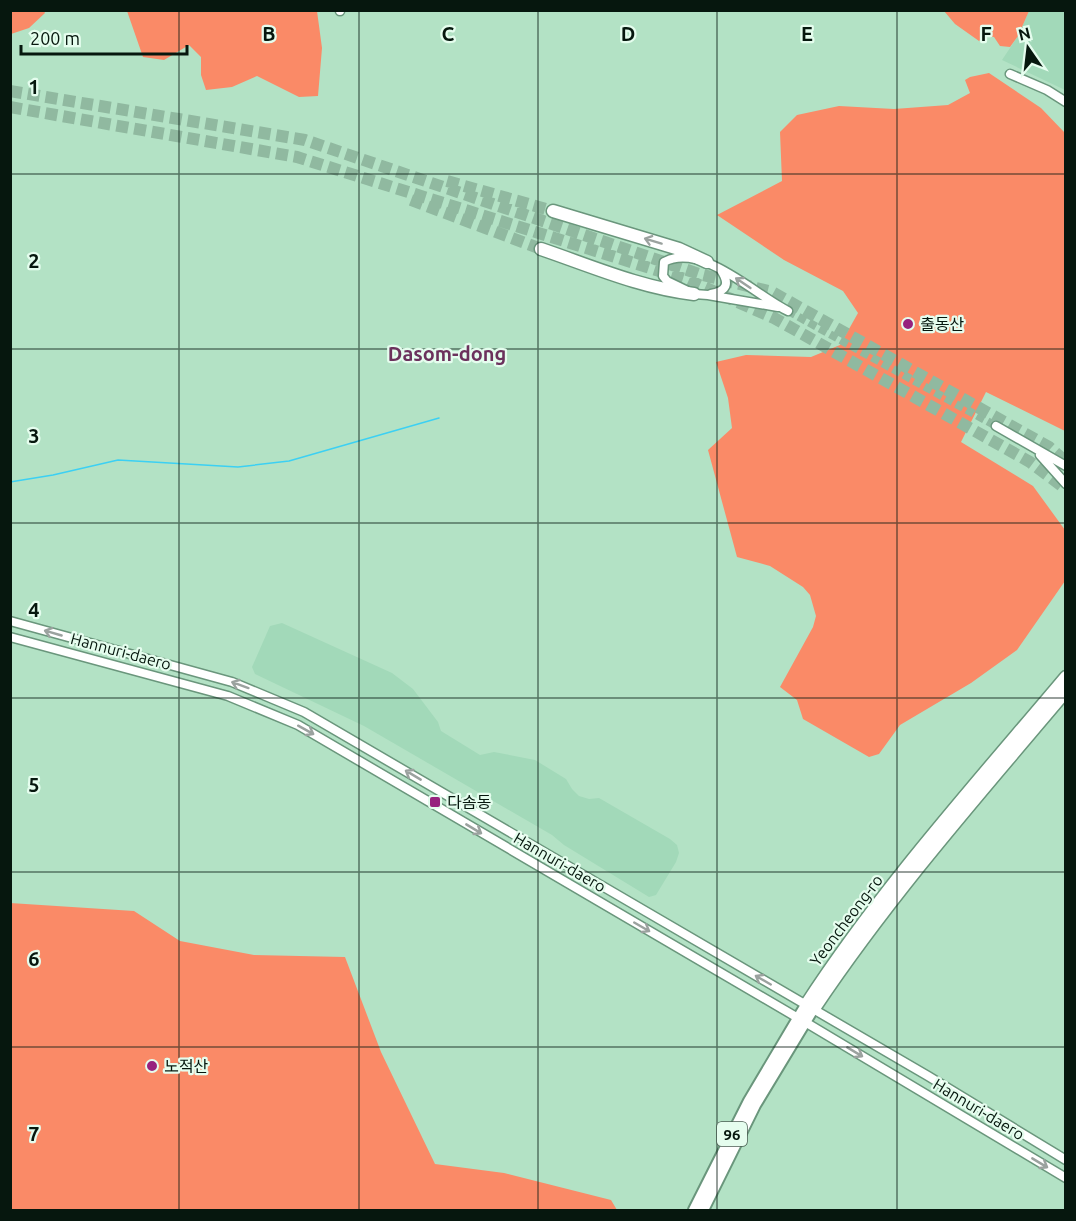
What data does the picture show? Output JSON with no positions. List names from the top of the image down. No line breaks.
{"streets":{"highway":["Yeoncheong-ro"],"main road":["96"],"street":["Hannuri-daero"]},"crossings":[["Hannuri-daero","Yeoncheong-ro"]],"districts":["Dasom-dong"],"places":{"other":["출동산","노적산"],"transit":["다솜동"]},"scale_bar":"200 m","north":"top","grid":{"columns":["B","C","D","E","F"],"rows":["1","2","3","4","5","6","7"]}}
